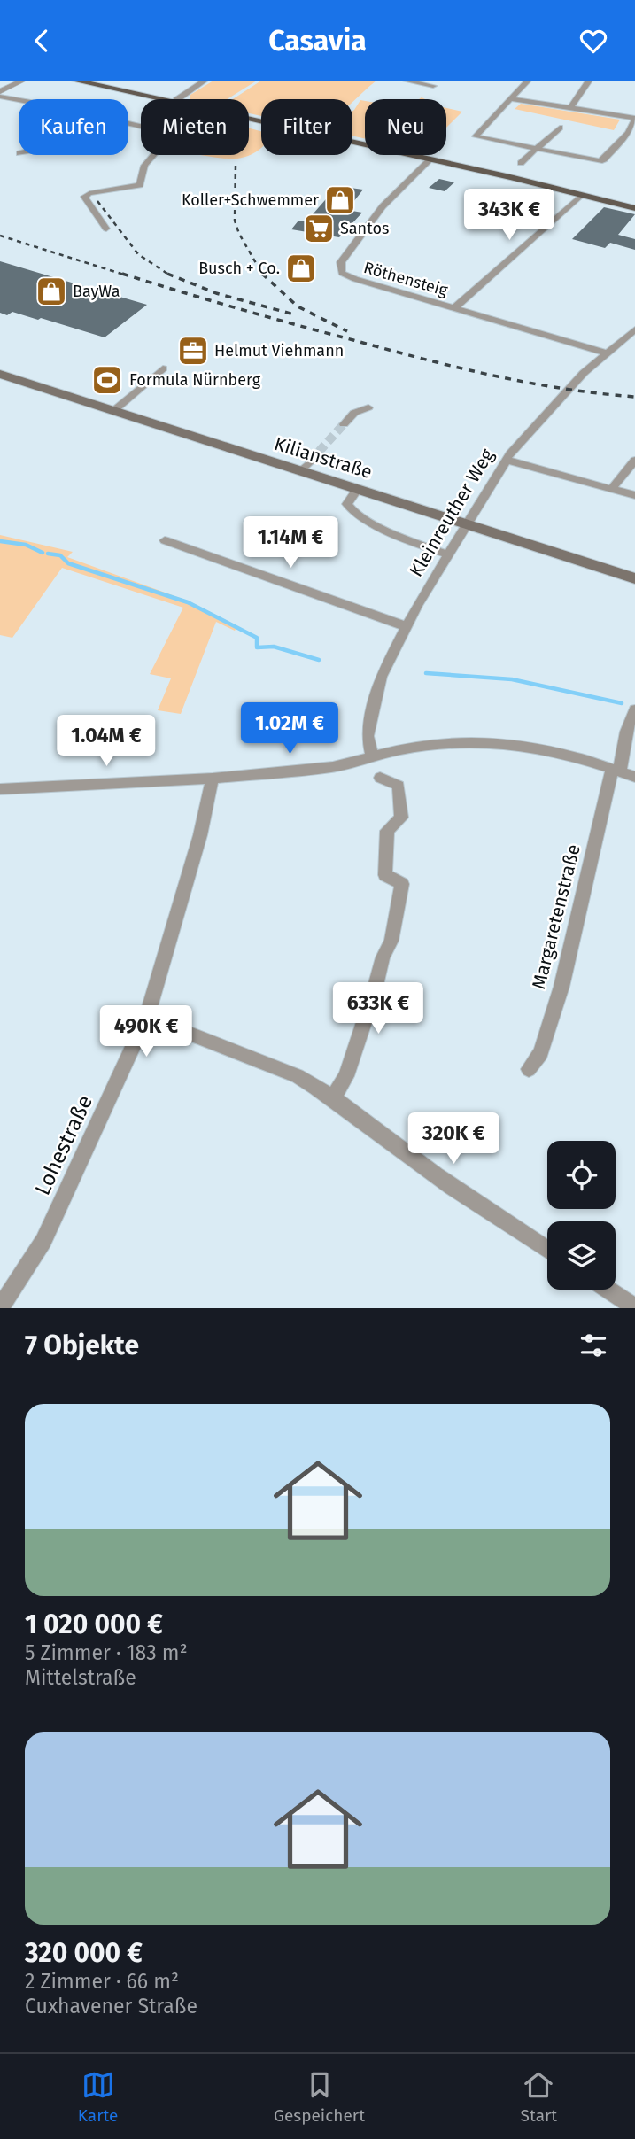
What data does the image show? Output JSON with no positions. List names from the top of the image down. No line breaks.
{"streets":{"main road":["Kilianstraße"],"street":["Röthensteig","Kleinreuther Weg","Margaretenstraße","Lohestraße"]},"crossings":[["Röthensteig","Kleinreuther Weg"],["Kilianstraße","Kleinreuther Weg"]],"places":{"shop":["Koller+Schwemmer","Busch + Co.","BayWa"],"supermarket":["Santos"],"office":["Helmut Viehmann"],"sports":["Formula Nürnberg"]},"page":{"header":"Casavia","chip":["Kaufen","Mieten","Filter","Neu"],"price":["343K €","1.14M €","1.02M €","1.04M €","633K €","490K €","320K €"],"heading":"7 Objekte","list":[{"name":"1 020 000 €","note":"5 Zimmer · 183 m² · Mittelstraße"},{"name":"320 000 €","note":"2 Zimmer · 66 m² · Cuxhavener Straße"}],"tabs":["Karte","Gespeichert","Start"]}}
